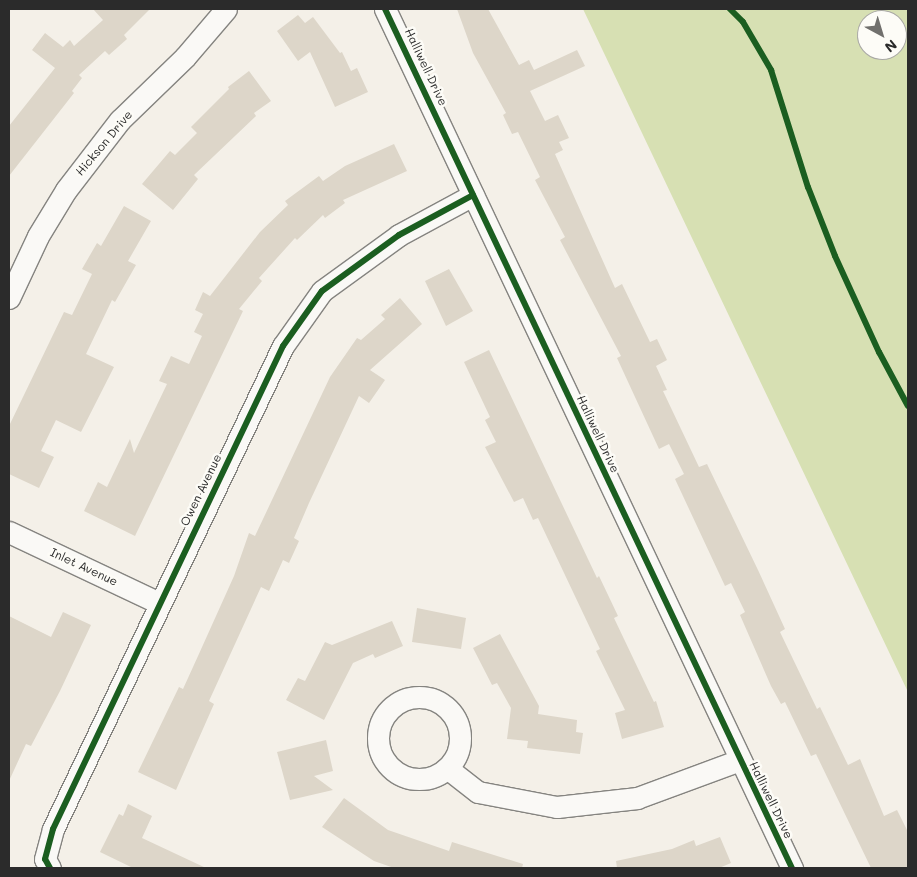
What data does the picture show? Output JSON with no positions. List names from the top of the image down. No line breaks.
{"streets":{"street":["Halliwell Drive","Hickson Drive","Owen Avenue","Inlet Avenue"]},"crossings":[["Halliwell Drive","Owen Avenue"],["Owen Avenue","Inlet Avenue"]],"north":"bottom right"}
